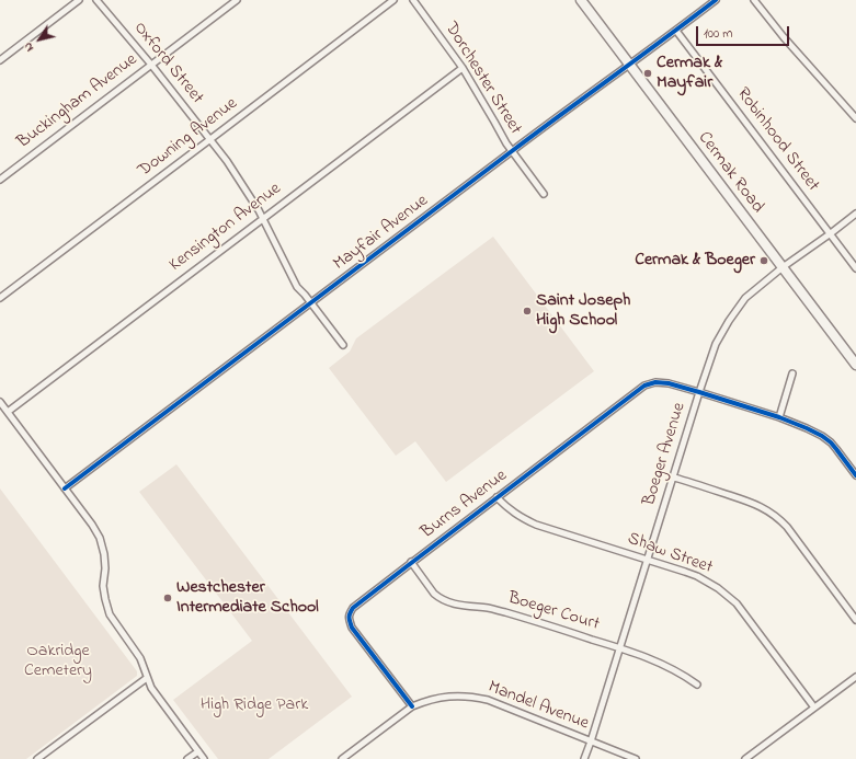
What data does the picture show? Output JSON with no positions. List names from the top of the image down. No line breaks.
{"streets":{"main road":["Cermak Road"],"street":["Oxford Street","Dorchester Street","Buckingham Avenue","Downing Avenue","Robinhood Street","Kensington Avenue","Mayfair Avenue","Boeger Avenue","Burns Avenue","Shaw Street","Boeger Court","Mandel Avenue"]},"crossings":[["Oxford Street","Buckingham Avenue"],["Oxford Street","Downing Avenue"],["Oxford Street","Kensington Avenue"],["Oxford Street","Mayfair Avenue"],["Dorchester Street","Kensington Avenue"],["Dorchester Street","Mayfair Avenue"],["Robinhood Street","Mayfair Avenue"],["Robinhood Street","Boeger Avenue"],["Cermak Road","Mayfair Avenue"],["Cermak Road","Boeger Avenue"],["Boeger Avenue","Burns Avenue"],["Boeger Avenue","Shaw Street"],["Boeger Avenue","Boeger Court"],["Boeger Avenue","Mandel Avenue"],["Burns Avenue","Shaw Street"],["Burns Avenue","Boeger Court"],["Burns Avenue","Mandel Avenue"]],"parks":["Oakridge Cemetery","High Ridge Park"],"places":["Cermak & Mayfair","Cermak & Boeger","Saint Joseph High School","Westchester Intermediate School"],"scale_bar":"100 m","north":"bottom left"}
